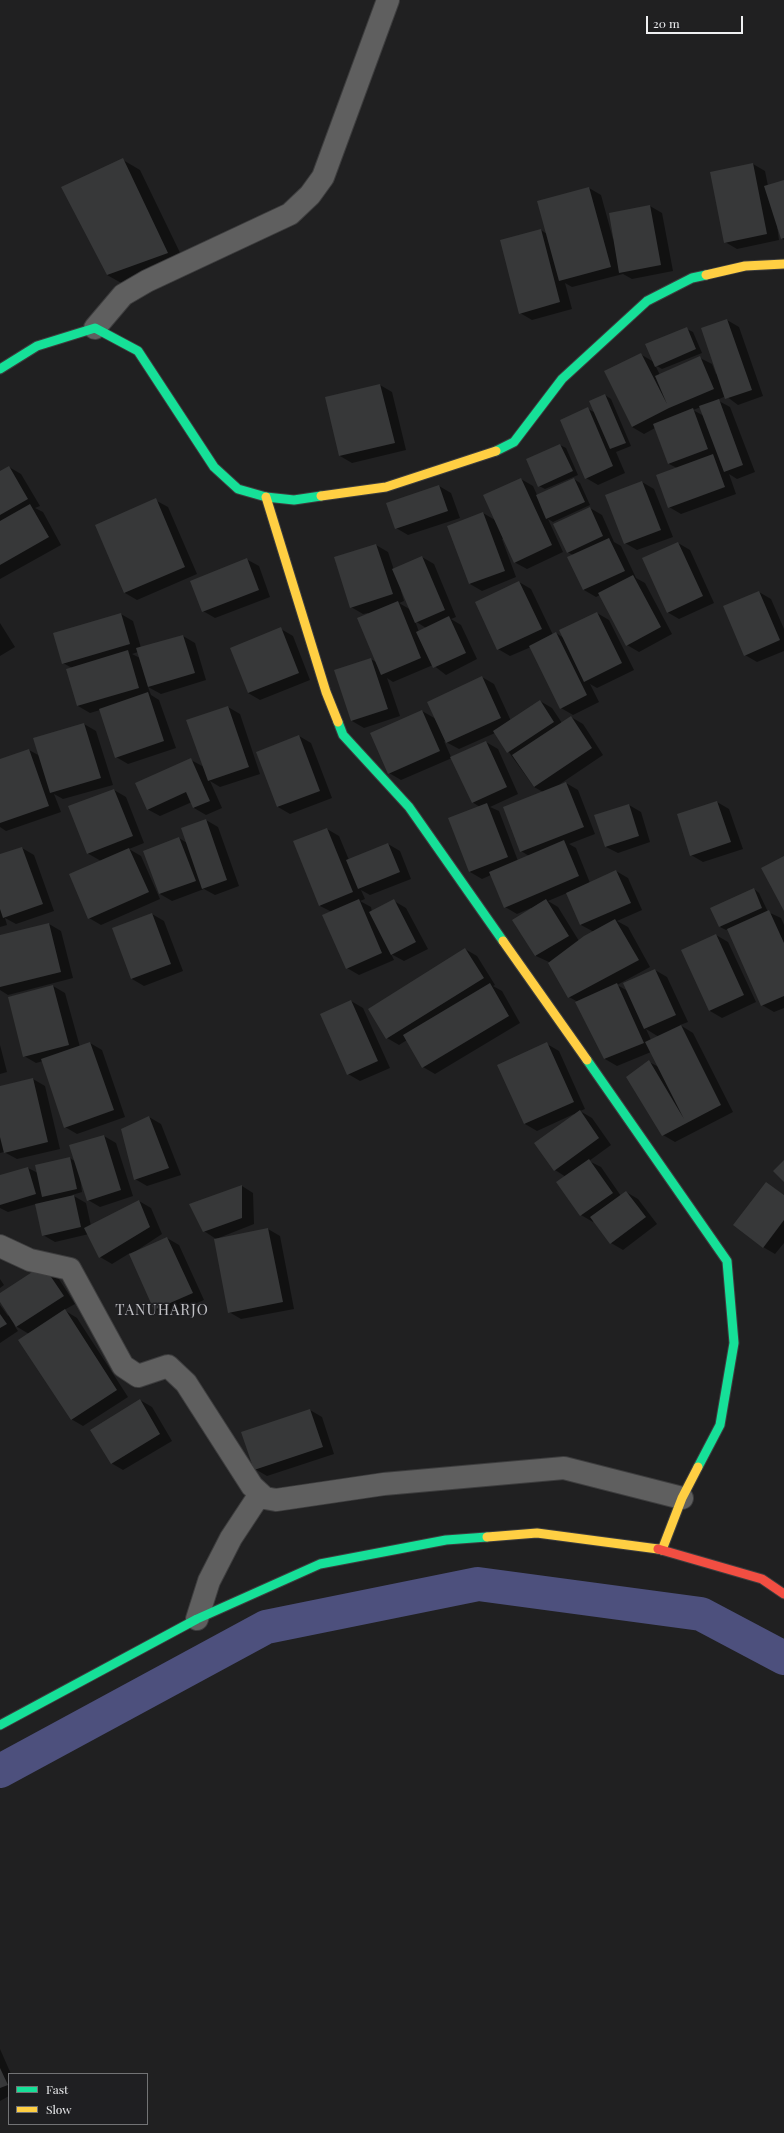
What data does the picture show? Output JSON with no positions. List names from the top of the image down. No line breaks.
{"districts":["TANUHARJO"],"legend":["Fast","Slow"],"scale_bar":"20 m"}
